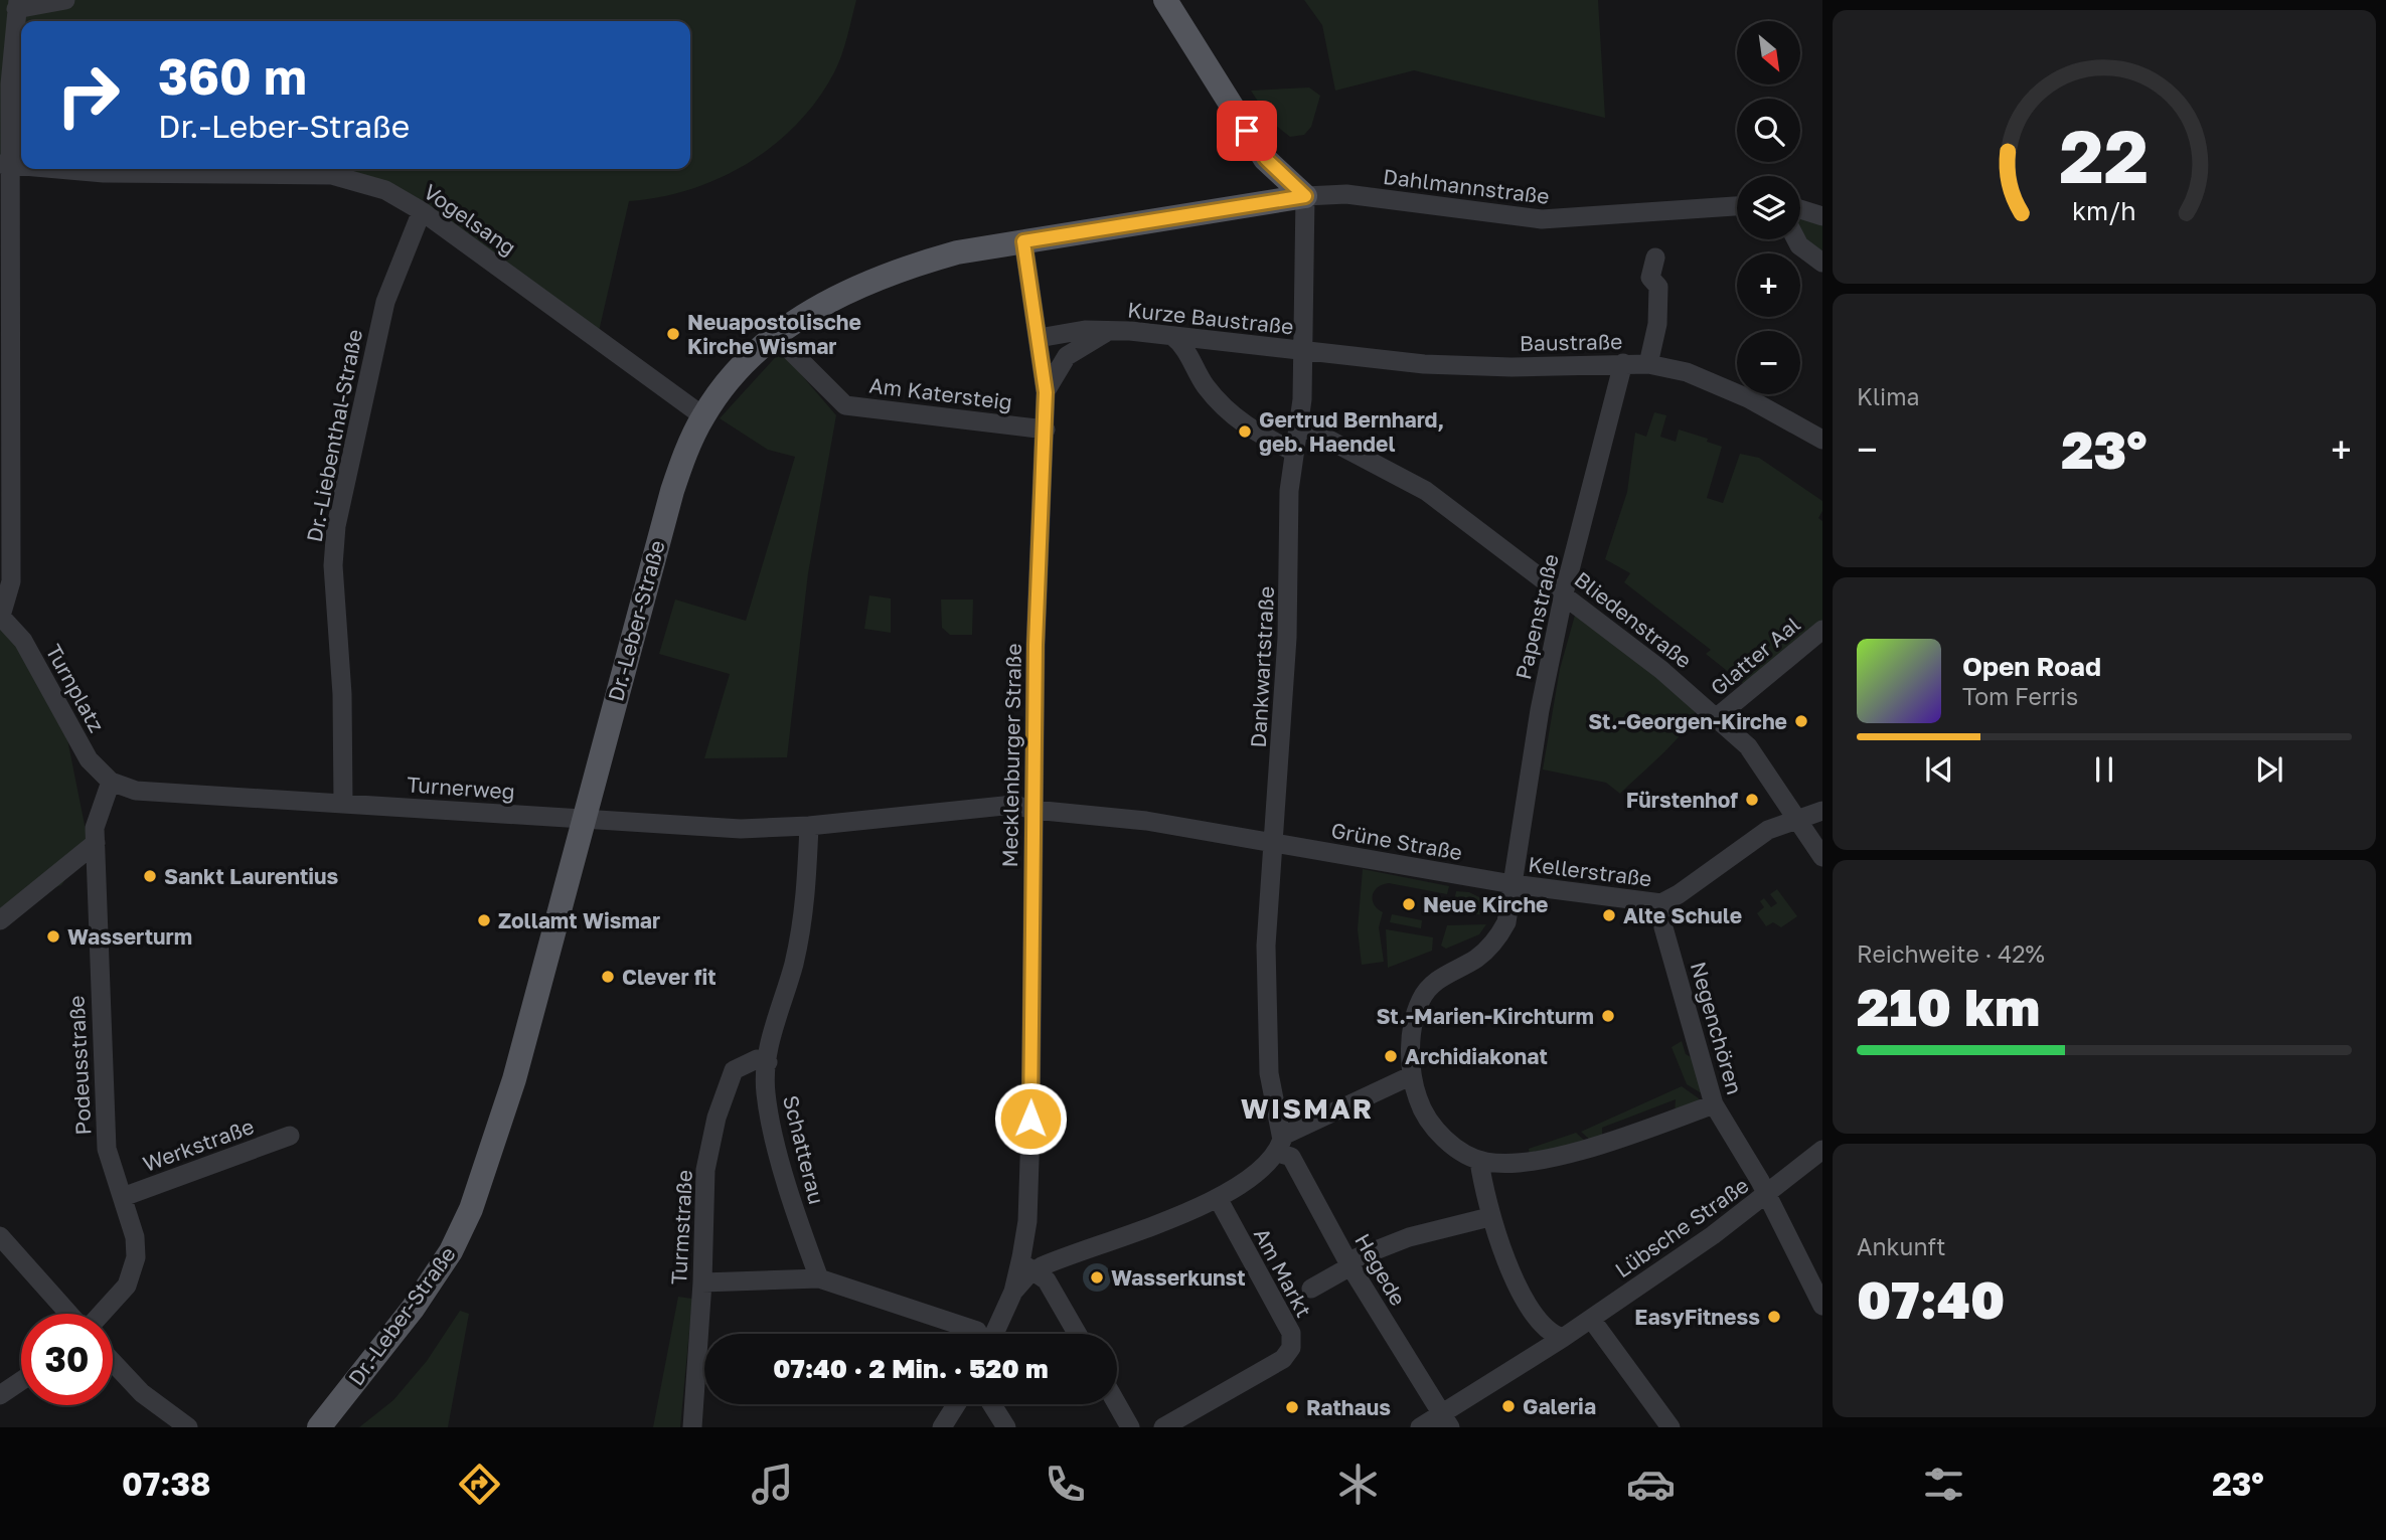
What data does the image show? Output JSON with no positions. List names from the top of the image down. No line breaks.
{"streets":{"main road":["Dr.-Leber-Straße"],"street":["Dahlmannstraße","Vogelsang","Kurze Baustraße","Baustraße","Am Katersteig","Dr.-Liebenthal-Straße","Papenstraße","Bliedenstraße","Glatter Aal","Dankwartstraße","Turnplatz","Mecklenburger Straße","Turnerweg","Grüne Straße","Kellerstraße","Negenchören","Podeusstraße","Werkstraße","Schatterau","Turmstraße","Lübsche Straße","Hegede","Am Markt"]},"crossings":[["Dahlmannstraße","Dr.-Leber-Straße"],["Dahlmannstraße","Dankwartstraße"],["Vogelsang","Dr.-Liebenthal-Straße"],["Vogelsang","Dr.-Leber-Straße"],["Kurze Baustraße","Baustraße"],["Kurze Baustraße","Dankwartstraße"],["Kurze Baustraße","Mecklenburger Straße"],["Baustraße","Papenstraße"],["Baustraße","Dankwartstraße"],["Am Katersteig","Dr.-Leber-Straße"],["Am Katersteig","Mecklenburger Straße"],["Dr.-Liebenthal-Straße","Turnerweg"],["Papenstraße","Bliedenstraße"],["Papenstraße","Grüne Straße"],["Papenstraße","Kellerstraße"],["Bliedenstraße","Glatter Aal"],["Bliedenstraße","Dankwartstraße"],["Dr.-Leber-Straße","Dankwartstraße"],["Dr.-Leber-Straße","Mecklenburger Straße"],["Dr.-Leber-Straße","Turnerweg"],["Dankwartstraße","Grüne Straße"],["Dankwartstraße","Hegede"],["Turnplatz","Turnerweg"],["Turnplatz","Podeusstraße"],["Mecklenburger Straße","Turnerweg"],["Mecklenburger Straße","Grüne Straße"],["Turnerweg","Grüne Straße"],["Turnerweg","Podeusstraße"],["Turnerweg","Schatterau"],["Grüne Straße","Kellerstraße"],["Kellerstraße","Negenchören"],["Negenchören","Lübsche Straße"],["Podeusstraße","Werkstraße"],["Schatterau","Turmstraße"],["Lübsche Straße","Hegede"]],"districts":["WISMAR"],"places":["Neuapostolische Kirche Wismar","Gertrud Bernhard, geb. Haendel","St.-Georgen-Kirche","Fürstenhof","Sankt Laurentius","Neue Kirche","Alte Schule","Zollamt Wismar","Wasserturm","Clever fit","St.-Marien-Kirchturm","Archidiakonat","Wasserkunst","EasyFitness","Galeria","Rathaus"],"north":"bottom right","page":{"map_buttons":["+","−"],"turn":["360 m","Dr.-Leber-Straße"],"tile":["Klima",["Reichweite · 42%","210 km"],["Ankunft","07:40"]],"heat":["−","23°","+"],"song":["Open Road","Tom Ferris"],"limit":"30","trip":"07:40 · 2 Min. · 520 m","tabs":["07:38","23°"],"gauge":["22","km/h"]}}
